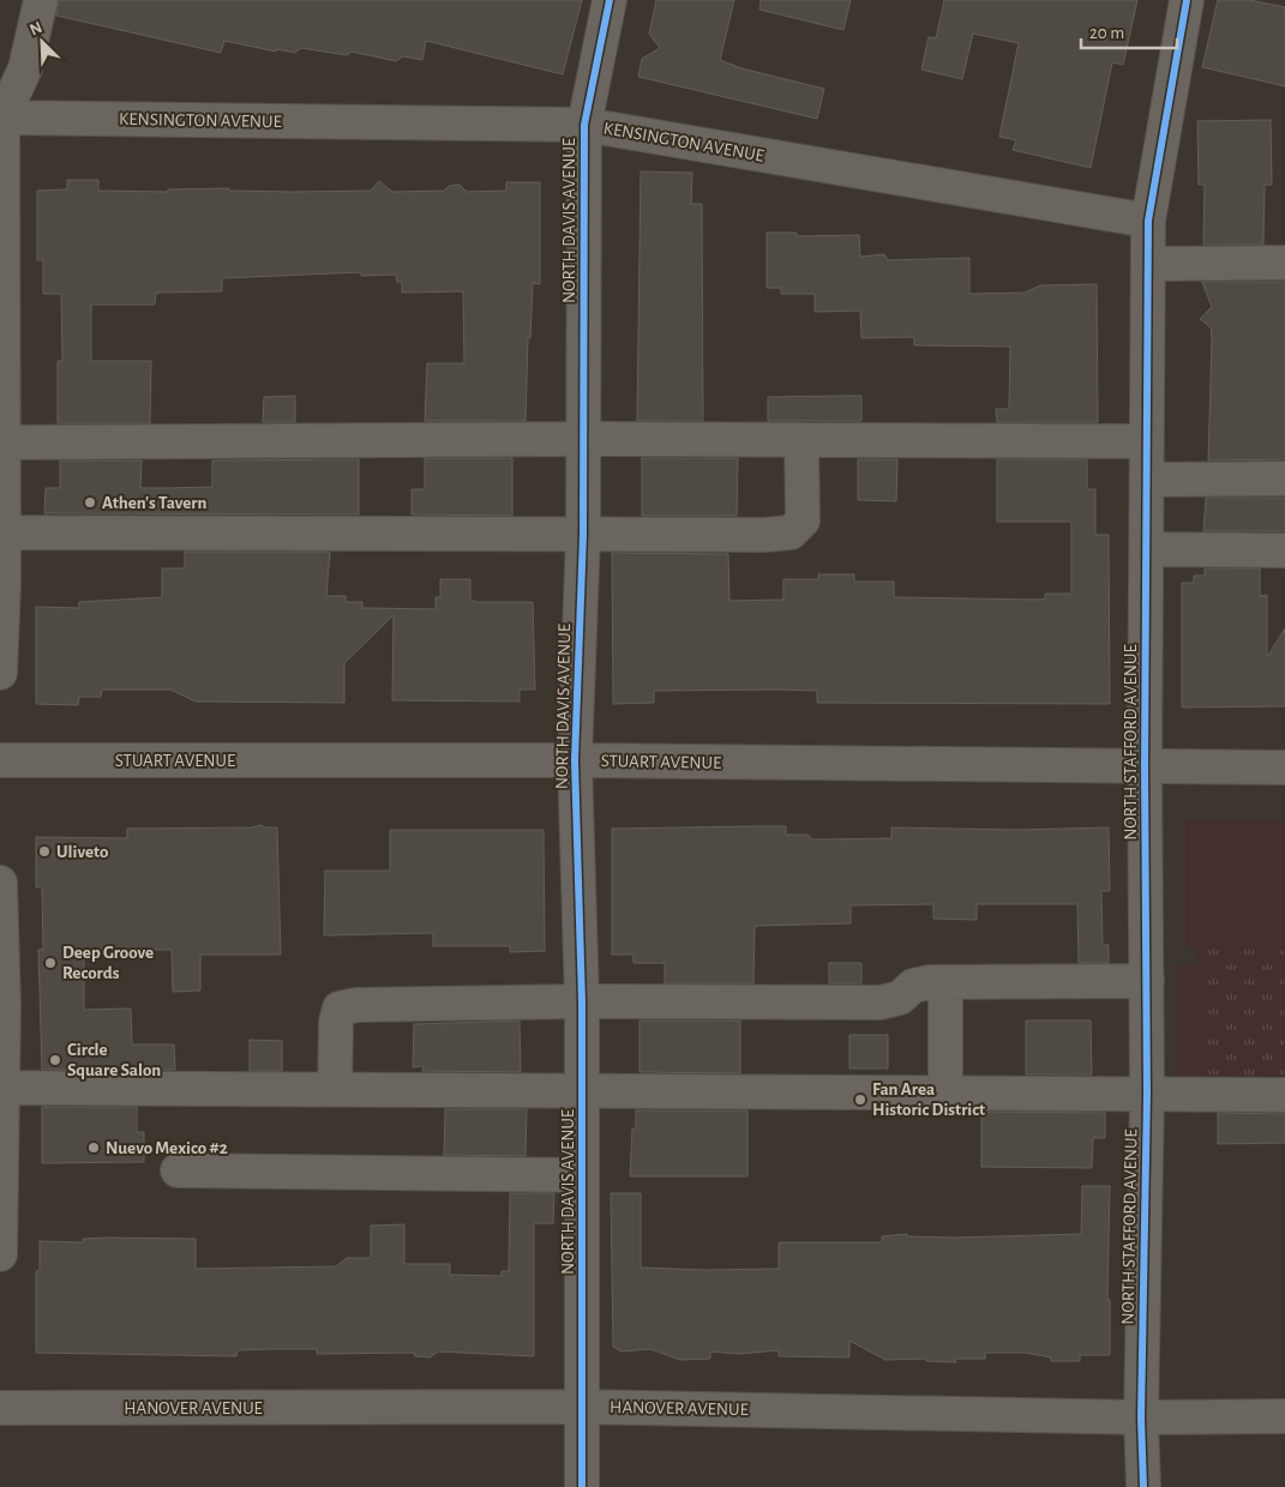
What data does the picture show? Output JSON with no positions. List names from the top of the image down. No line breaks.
{"streets":{"street":["KENSINGTON AVENUE","NORTH DAVIS AVENUE","NORTH STAFFORD AVENUE","STUART AVENUE","HANOVER AVENUE"]},"crossings":[["KENSINGTON AVENUE","NORTH DAVIS AVENUE"],["KENSINGTON AVENUE","NORTH STAFFORD AVENUE"],["NORTH DAVIS AVENUE","STUART AVENUE"],["NORTH DAVIS AVENUE","HANOVER AVENUE"],["NORTH STAFFORD AVENUE","STUART AVENUE"],["NORTH STAFFORD AVENUE","HANOVER AVENUE"]],"places":["Athen's Tavern","Uliveto","Deep Groove Records","Circle Square Salon","Fan Area Historic District","Nuevo Mexico #2"],"scale_bar":"20 m","north":"top left"}
